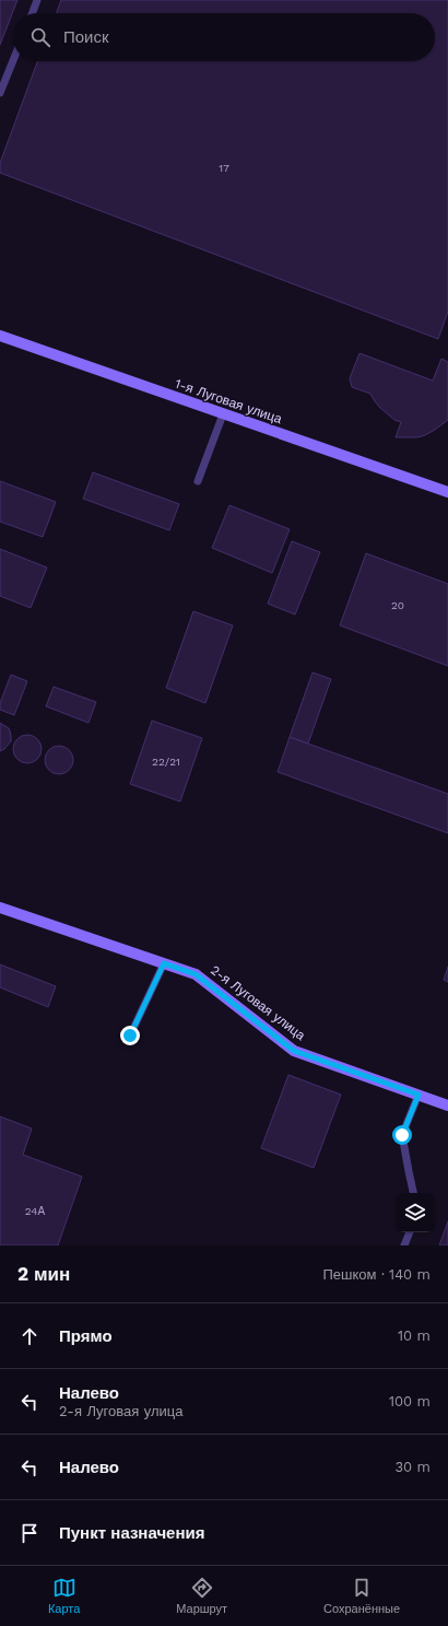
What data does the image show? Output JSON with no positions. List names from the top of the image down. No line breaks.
{"streets":{"main road":["1-я Луговая улица","2-я Луговая улица"]},"house_numbers":["17","20","22/21","24А"],"page":{"search":"Поиск","heading":["2 мин","Пешком · 140 m"],"list":[["Прямо","10 m"],["Налево","2-я Луговая улица","100 m"],["Налево","30 m"],"Пункт назначения"],"nav":["Карта","Маршрут","Сохранённые"]}}
